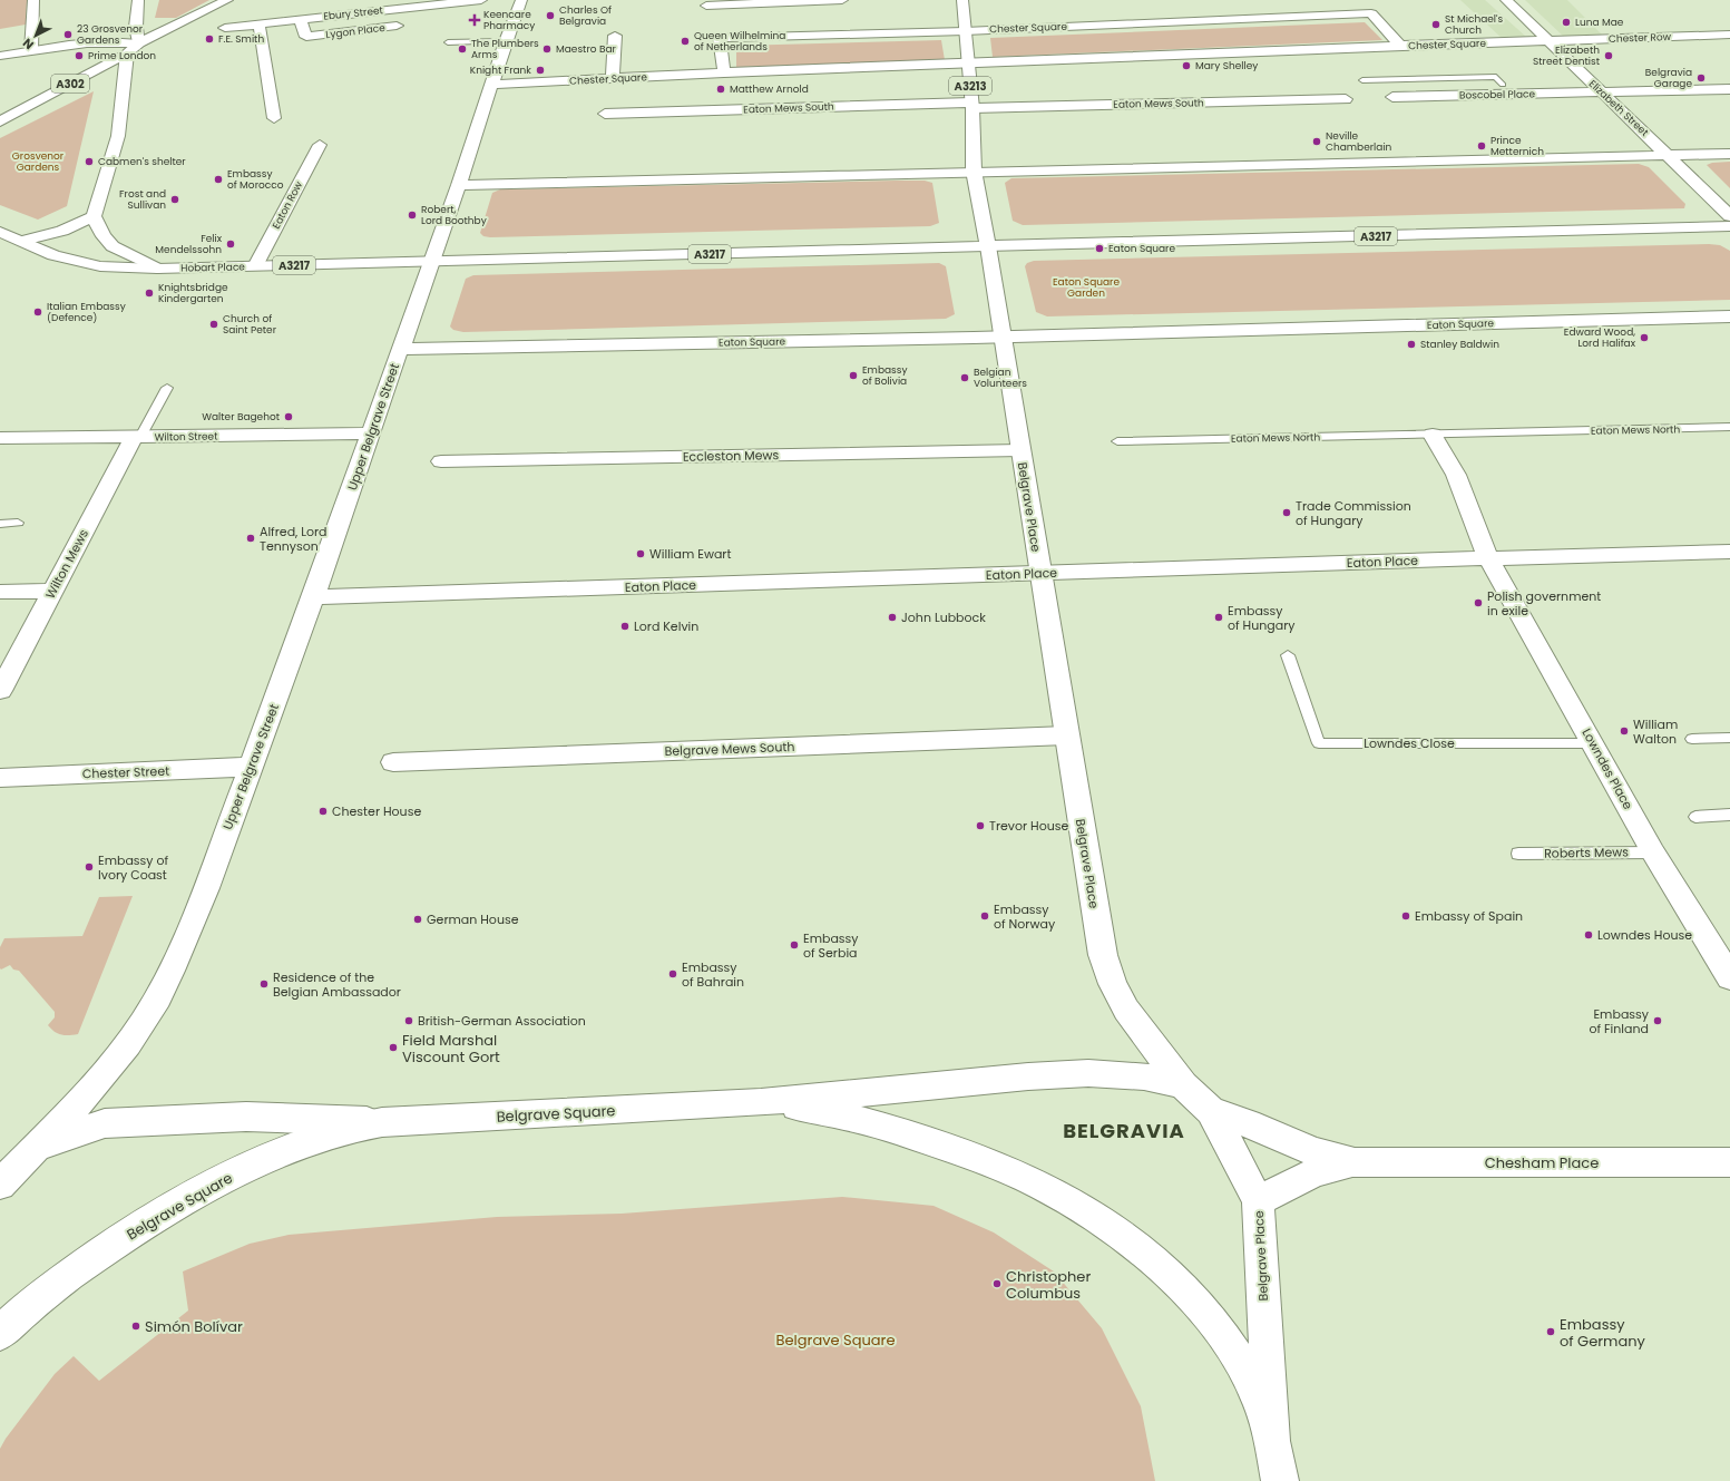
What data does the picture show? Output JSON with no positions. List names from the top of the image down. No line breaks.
{"streets":{"main road":["Ebury Street","Chester Square","Lygon Place","Chester Row","A302","A3213","Boscobel Place","Eaton Mews South","Elizabeth Street","Eaton Row","A3217","Hobart Place","Eaton Square","Upper Belgrave Street","Wilton Street","Eccleston Mews","Belgrave Place","Eaton Place","Wilton Mews","Belgrave Mews South","Lowndes Place","Chester Street","Belgrave Square","Chesham Place"],"lane":["Eaton Mews North","Lowndes Close","Roberts Mews"]},"crossings":[["Ebury Street","Lygon Place"],["Chester Square","Chester Row"],["Chester Square","A3213"],["Chester Square","Elizabeth Street"],["Chester Row","Elizabeth Street"],["A3213","Eaton Mews South"],["A3213","A3217"],["A3213","Belgrave Place"],["Boscobel Place","Elizabeth Street"],["Eaton Row","Hobart Place"],["A3217","Hobart Place"],["A3217","Belgrave Place"],["Eaton Square","Upper Belgrave Street"],["Eaton Square","Belgrave Place"],["Upper Belgrave Street","Wilton Street"],["Upper Belgrave Street","Eaton Place"],["Upper Belgrave Street","Chester Street"],["Upper Belgrave Street","Belgrave Square"],["Wilton Street","Wilton Mews"],["Eccleston Mews","Belgrave Place"],["Belgrave Place","Eaton Place"],["Belgrave Place","Belgrave Mews South"],["Belgrave Place","Belgrave Square"],["Belgrave Place","Chesham Place"],["Eaton Place","Lowndes Place"],["Lowndes Close","Lowndes Place"],["Lowndes Place","Roberts Mews"]],"districts":["BELGRAVIA"],"parks":["Grosvenor Gardens","Eaton Square Garden","Belgrave Square"],"places":{"other":["Charles Of Belgravia","Luna Mae","St Michael's Church","23 Grosvenor Gardens","F.E. Smith","Queen Wilhelmina of Netherlands","The Plumbers Arms","Maestro Bar","Prime London","Elizabeth Street Dentist","Mary Shelley","Knight Frank","Belgravia Garage","Matthew Arnold","Neville Chamberlain","Prince Metternich","Cabmen's shelter","Embassy of Morocco","Frost and Sullivan","Robert, Lord Boothby","Felix Mendelssohn","Eaton Square","Knightsbridge Kindergarten","Italian Embassy (Defence)","Church of Saint Peter","Edward Wood, Lord Halifax","Stanley Baldwin","Embassy of Bolivia","Belgian Volunteers","Walter Bagehot","Trade Commission of Hungary","Alfred, Lord Tennyson","William Ewart","Polish government in exile","John Lubbock","Embassy of Hungary","Lord Kelvin","William Walton","Chester House","Trevor House","Embassy of Ivory Coast","Embassy of Norway","Embassy of Spain","German House","Lowndes House","Embassy of Serbia","Embassy of Bahrain","Residence of the Belgian Ambassador","British-German Association","Embassy of Finland","Field Marshal Viscount Gort","Christopher Columbus","Simón Bolívar","Embassy of Germany"],"health":["Keencare Pharmacy"]},"north":"bottom left"}
